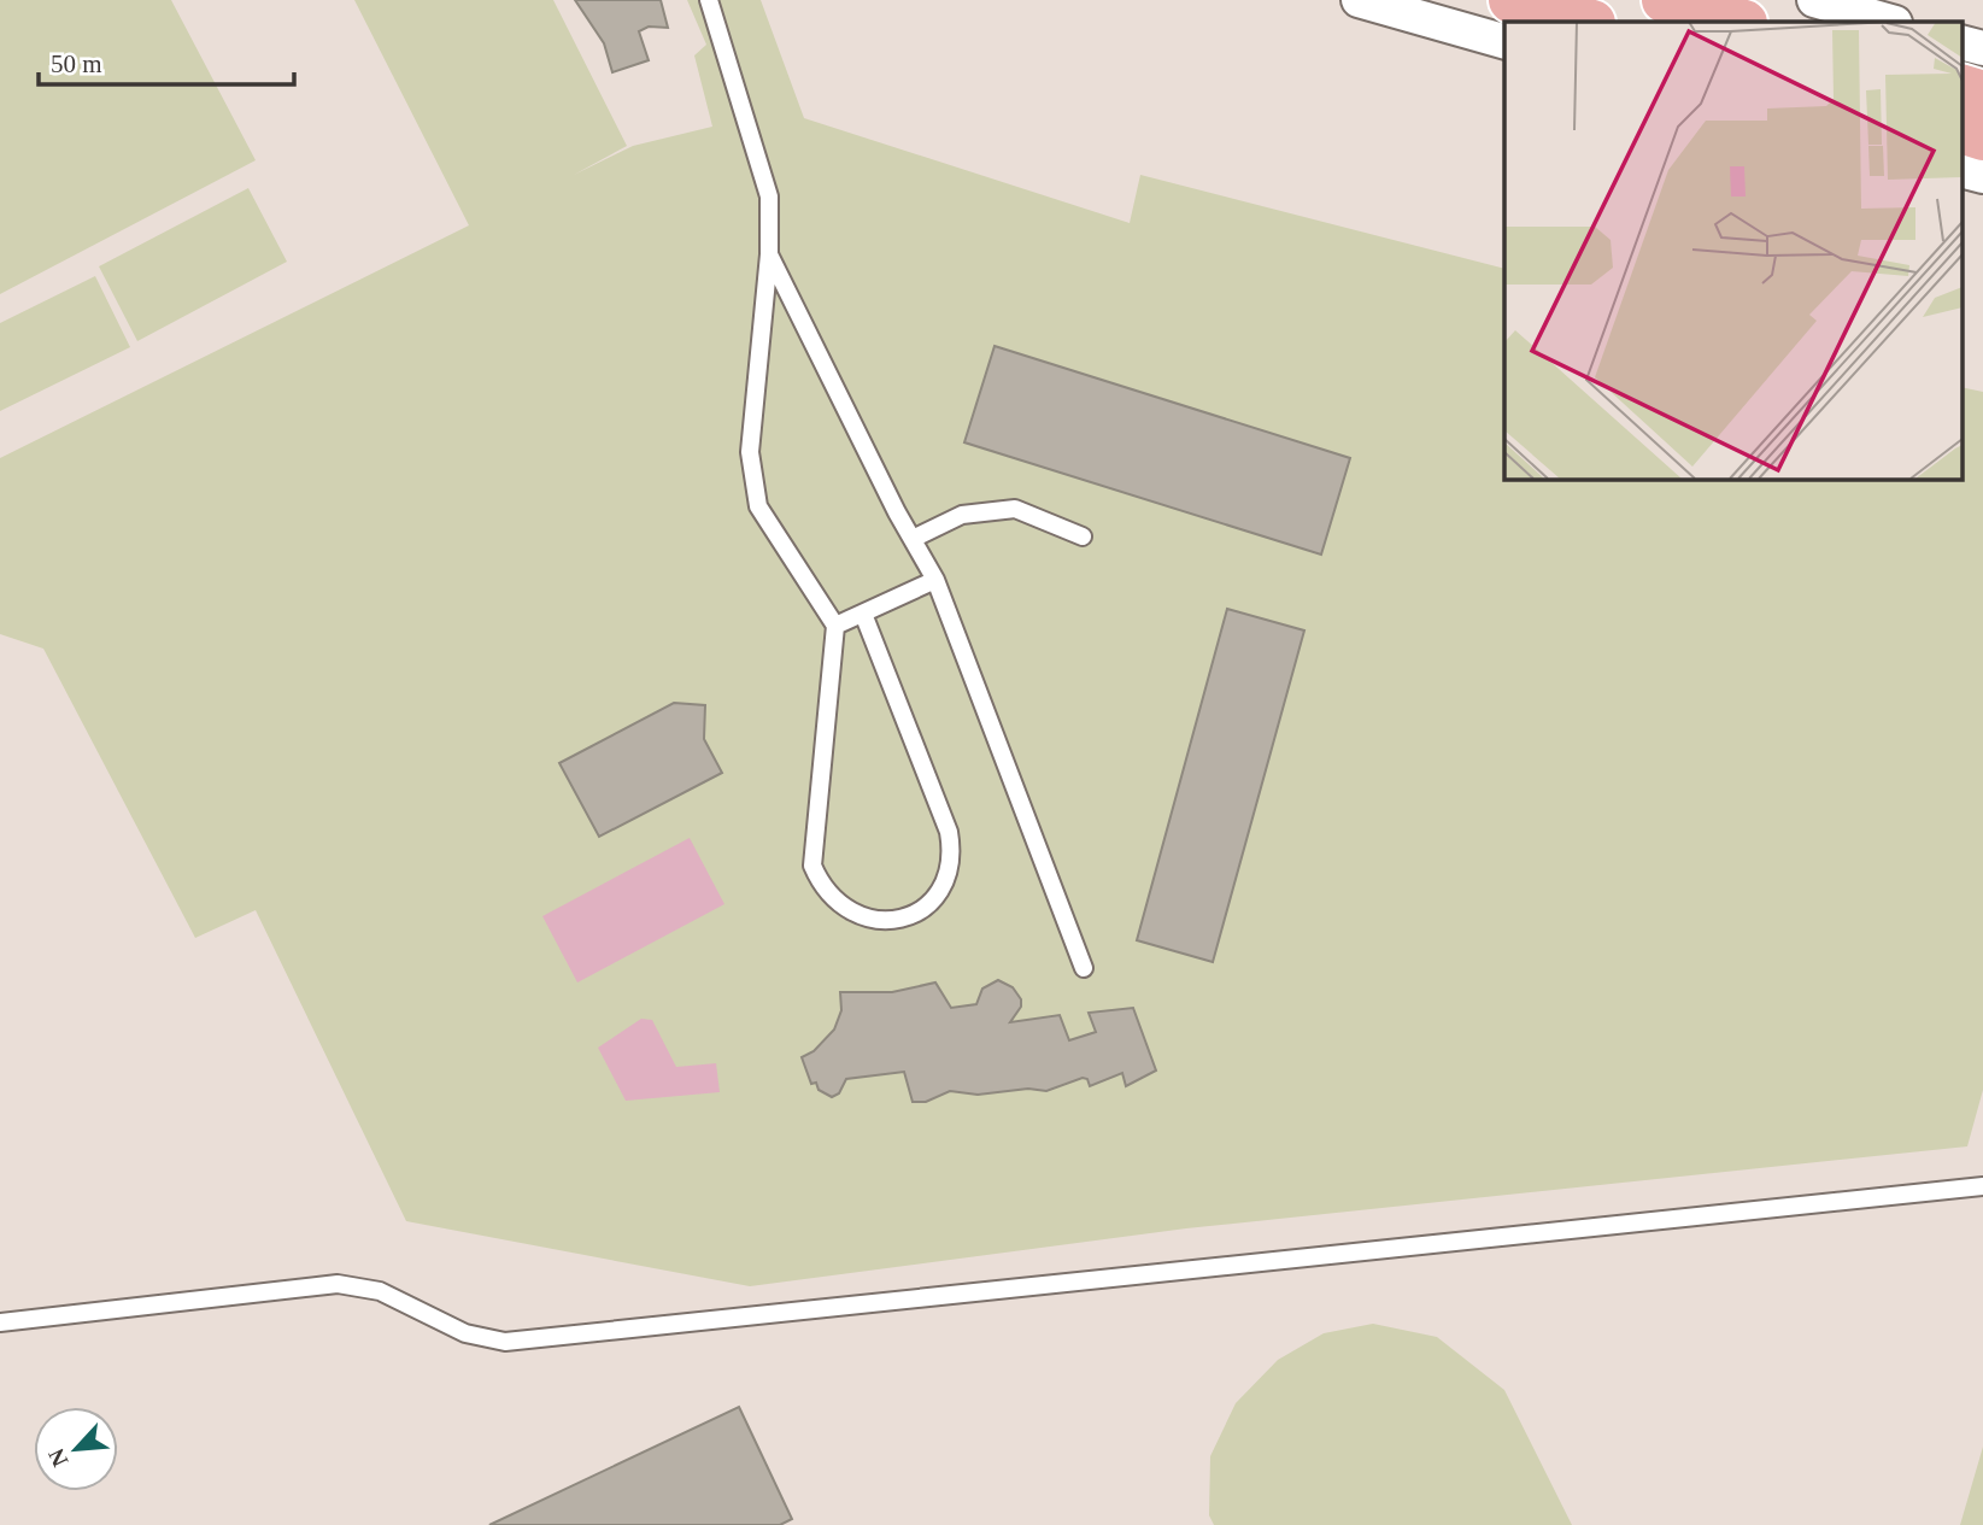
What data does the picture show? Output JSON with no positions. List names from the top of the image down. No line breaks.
{"scale_bar":"50 m","north":"bottom left"}
